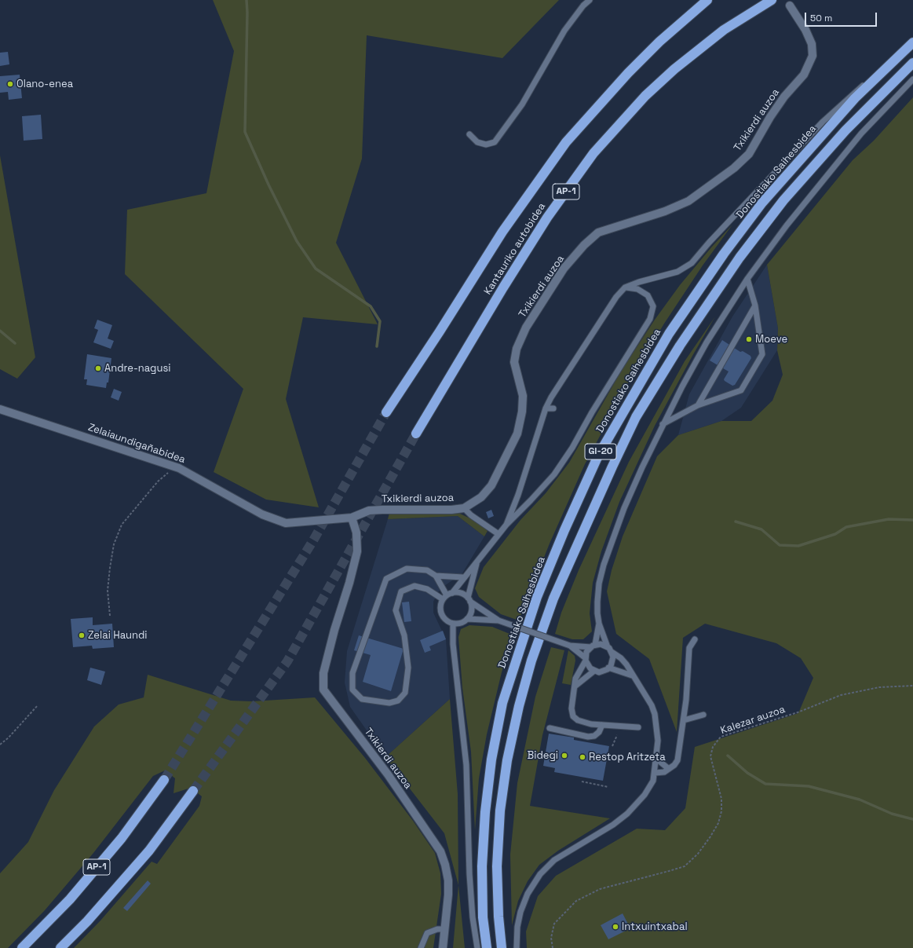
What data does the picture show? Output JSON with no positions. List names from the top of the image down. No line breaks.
{"streets":{"highway":["Donostiako Saihesbidea","AP-1","Kantauriko autobidea","GI-20"],"street":["Txikierdi auzoa","Zelaiaundigañabidea"],"path":["Kalezar auzoa"]},"crossings":[["Txikierdi auzoa","Zelaiaundigañabidea"]],"places":["Olano-enea","Moeve","Andre-nagusi","Zelai Haundi","Bidegi","Restop Aritzeta","Intxuintxabal"],"scale_bar":"50 m"}
